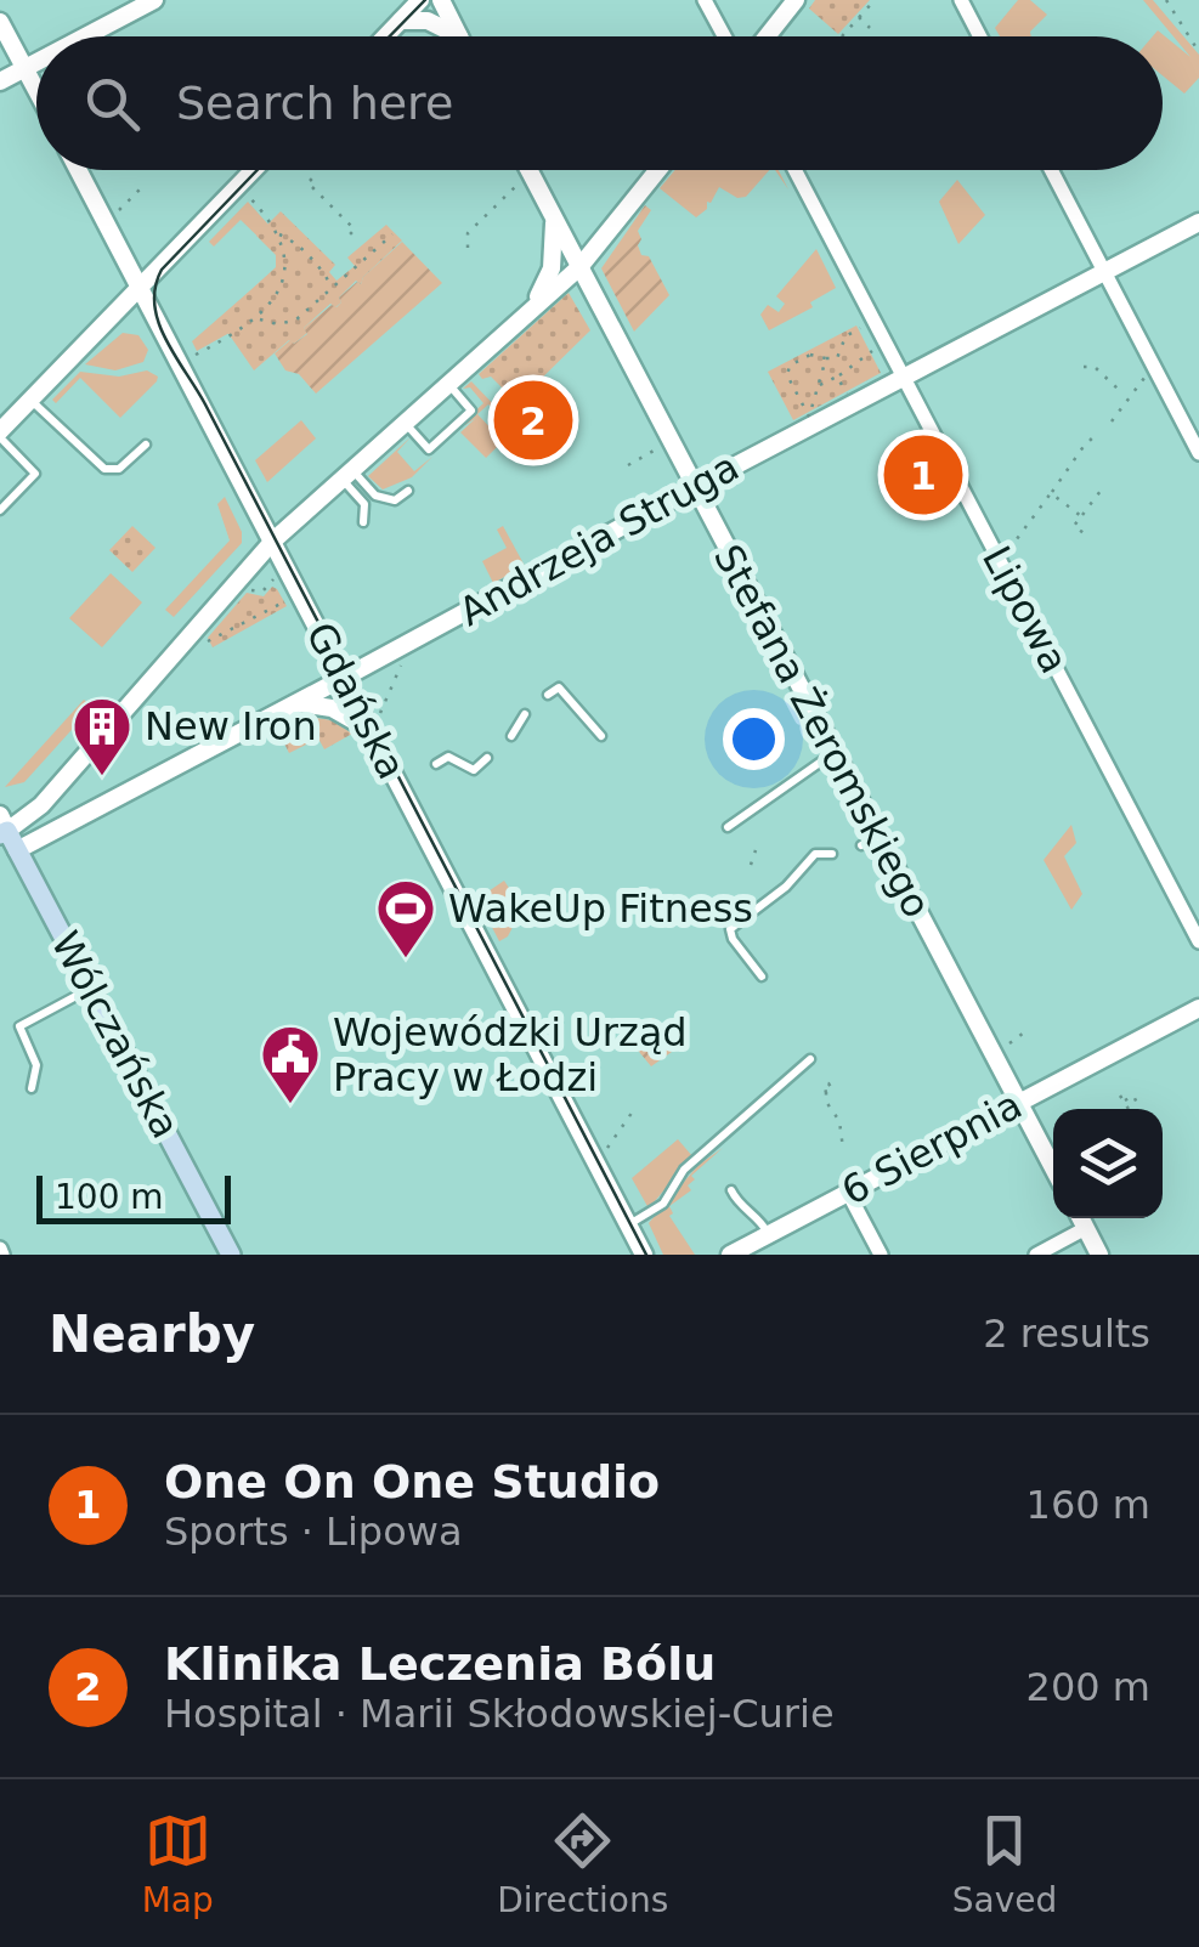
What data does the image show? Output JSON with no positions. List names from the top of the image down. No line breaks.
{"streets":{"main road":["Wólczańska"],"street":["Andrzeja Struga","Lipowa","Gdańska","Stefana Żeromskiego","6 Sierpnia"]},"crossings":[["Andrzeja Struga","Lipowa"],["Andrzeja Struga","Gdańska"],["Andrzeja Struga","Stefana Żeromskiego"],["Andrzeja Struga","Wólczańska"],["Stefana Żeromskiego","6 Sierpnia"]],"places":{"building":["New Iron"],"sports":["WakeUp Fitness"],"public building":["Wojewódzki Urząd Pracy w Łodzi"]},"scale_bar":"100 m","page":{"search":"Search here","pins":["2","1"],"scale":"100 m","heading":["Nearby","2 results"],"list":[{"mark":"1","name":"One On One Studio","note":"Sports · Lipowa","value":"160 m"},{"mark":"2","name":"Klinika Leczenia Bólu","note":"Hospital · Marii Skłodowskiej-Curie","value":"200 m"}],"nav":["Map","Directions","Saved"]}}
